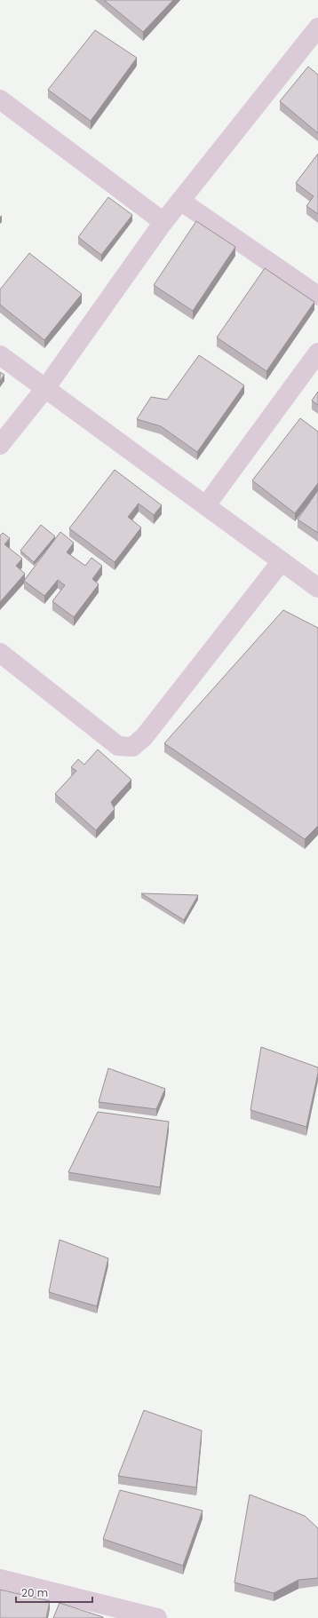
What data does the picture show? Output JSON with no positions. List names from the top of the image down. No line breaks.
{"scale_bar":"20 m"}
